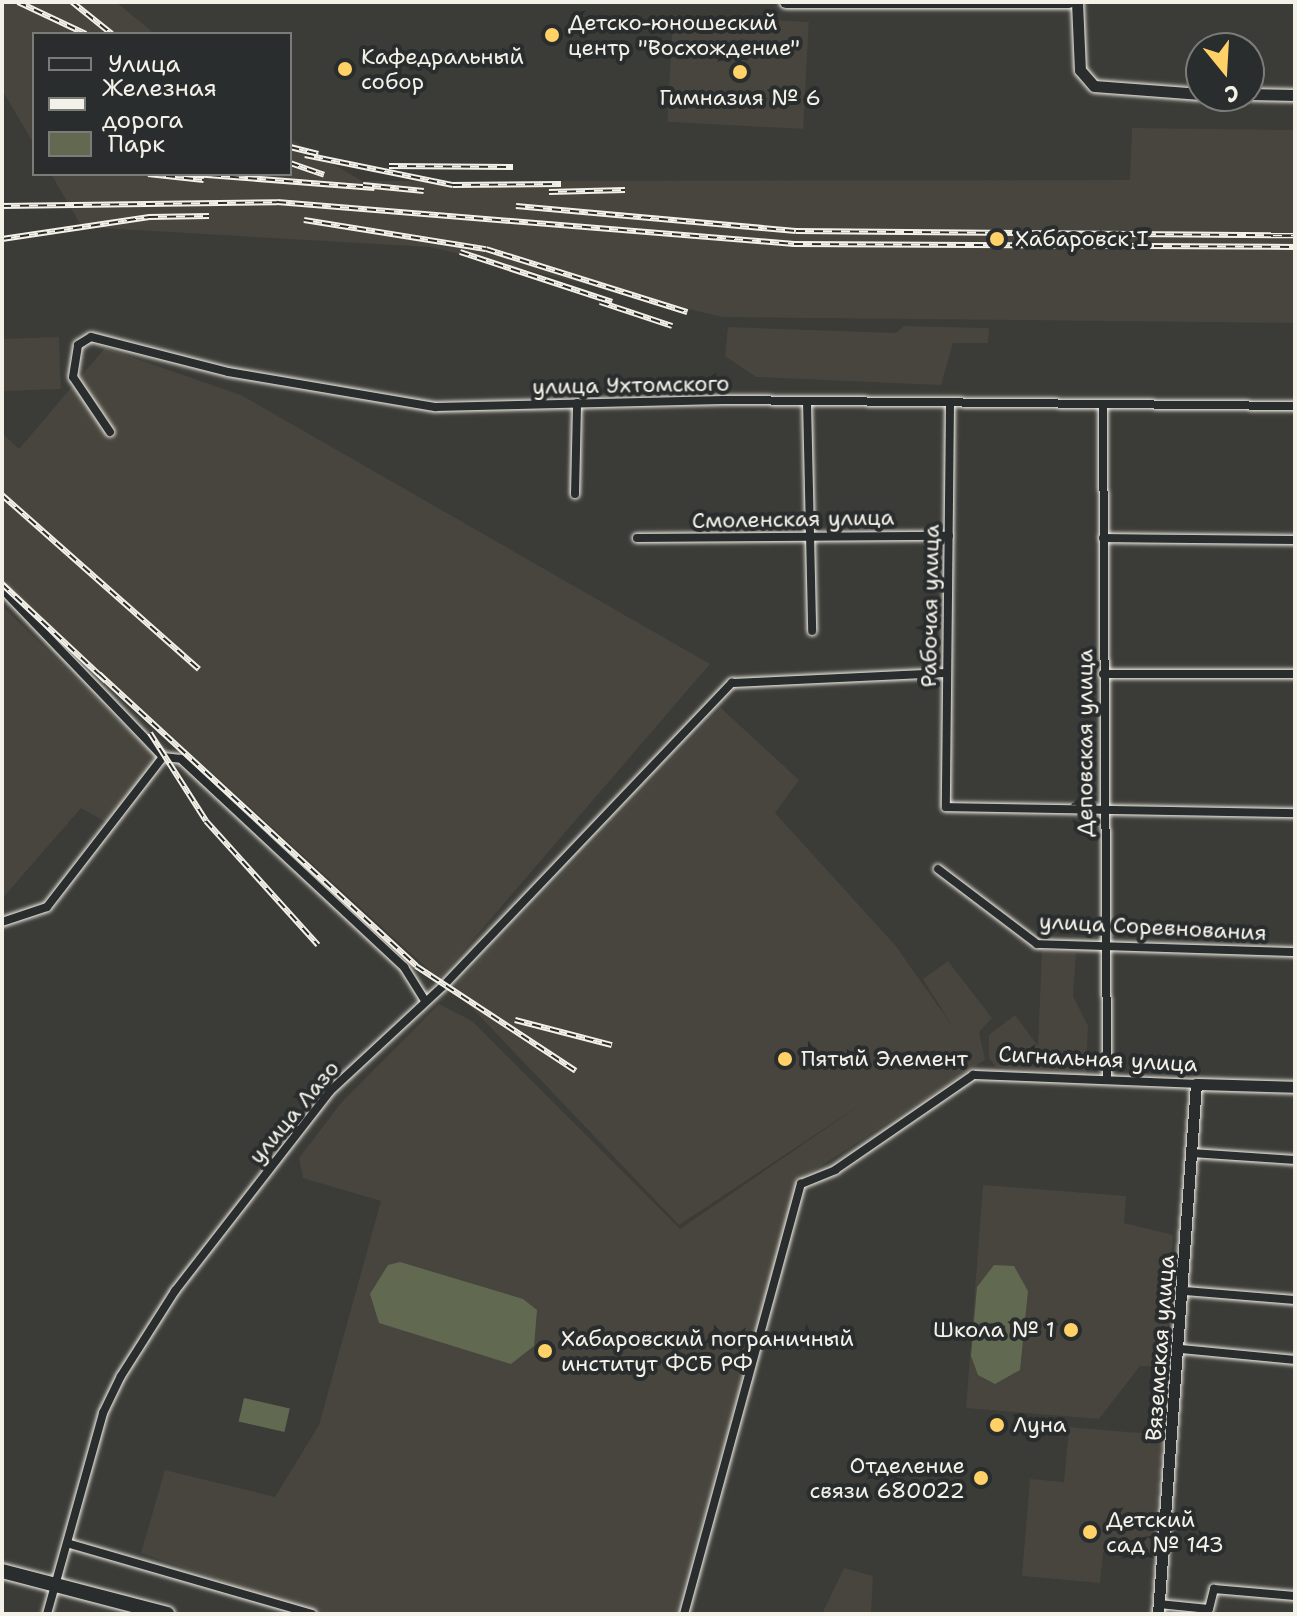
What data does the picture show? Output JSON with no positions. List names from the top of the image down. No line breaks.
{"streets":{"street":["улица Ухтомского","Смоленская улица","Рабочая улица","Деповская улица","улица Соревнования","Сигнальная улица","улица Лазо","Вяземская улица"]},"crossings":[["улица Ухтомского","Рабочая улица"],["улица Ухтомского","Деповская улица"],["Смоленская улица","Рабочая улица"],["Рабочая улица","Деповская улица"],["Рабочая улица","улица Лазо"],["Деповская улица","улица Соревнования"],["Деповская улица","Сигнальная улица"],["Сигнальная улица","Вяземская улица"]],"places":["Детско-юношеский центр \"Восхождение\"","Кафедральный собор","Гимназия № 6","Хабаровск I","Пятый Элемент","Школа № 1","Хабаровский пограничный институт ФСБ РФ","Луна","Отделение связи 680022","Детский сад № 143"],"legend":["Улица","Железная дорога","Парк"],"north":"bottom"}
